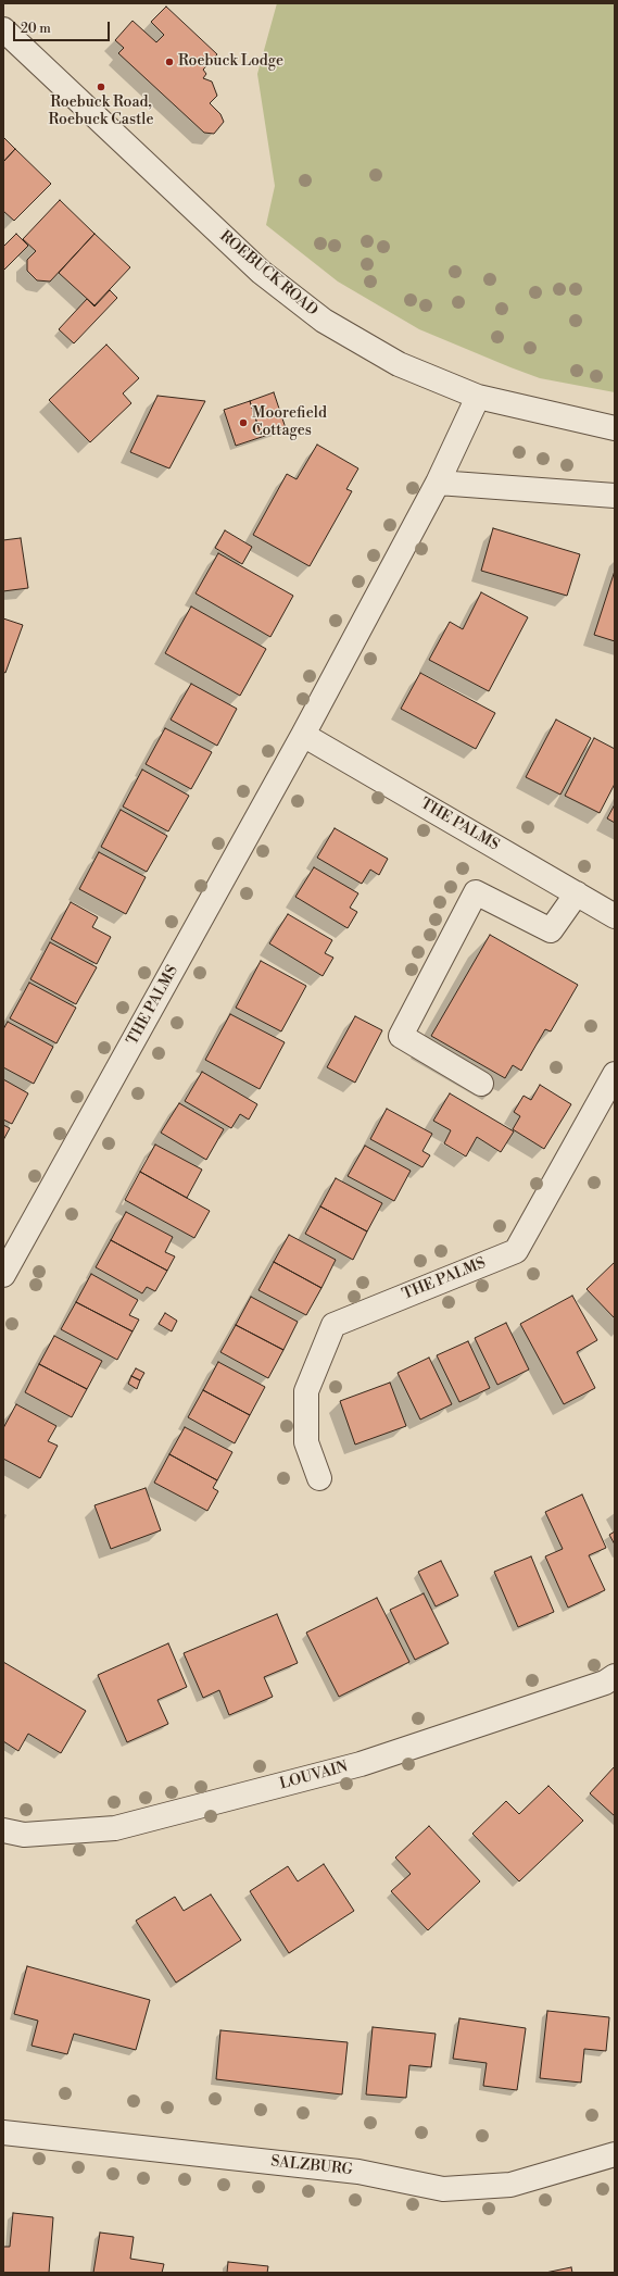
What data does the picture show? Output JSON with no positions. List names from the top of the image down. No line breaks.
{"streets":{"street":["ROEBUCK ROAD","THE PALMS","LOUVAIN","SALZBURG"]},"crossings":[["ROEBUCK ROAD","THE PALMS"]],"places":["Roebuck Lodge","Roebuck Road, Roebuck Castle","Moorefield Cottages"],"scale_bar":"20 m"}
